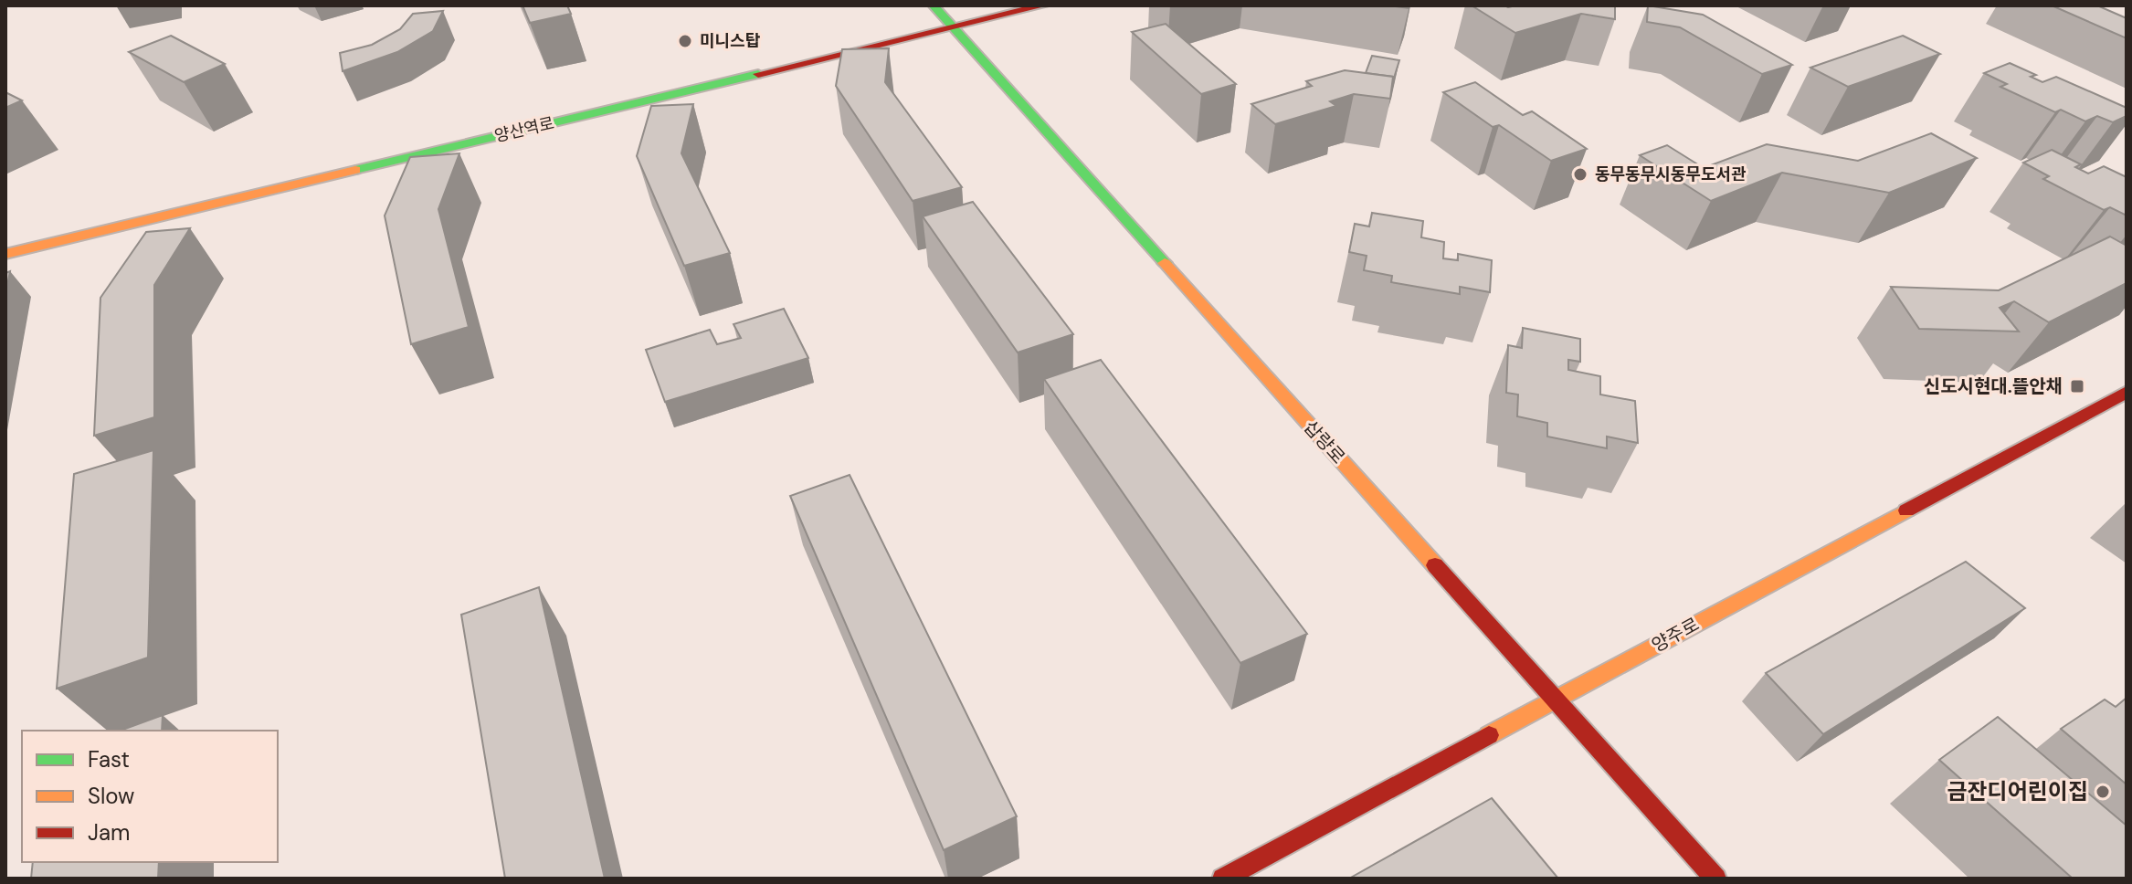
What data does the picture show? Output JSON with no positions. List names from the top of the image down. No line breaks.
{"streets":{"street":["양산역로","삽량로","양주로"]},"crossings":[["양산역로","삽량로"],["삽량로","양주로"]],"places":{"other":["미니스탑","동무동무시동무도서관","금잔디어린이집"],"transit":["신도시현대.뜰안채"]},"legend":["Fast","Slow","Jam"]}
